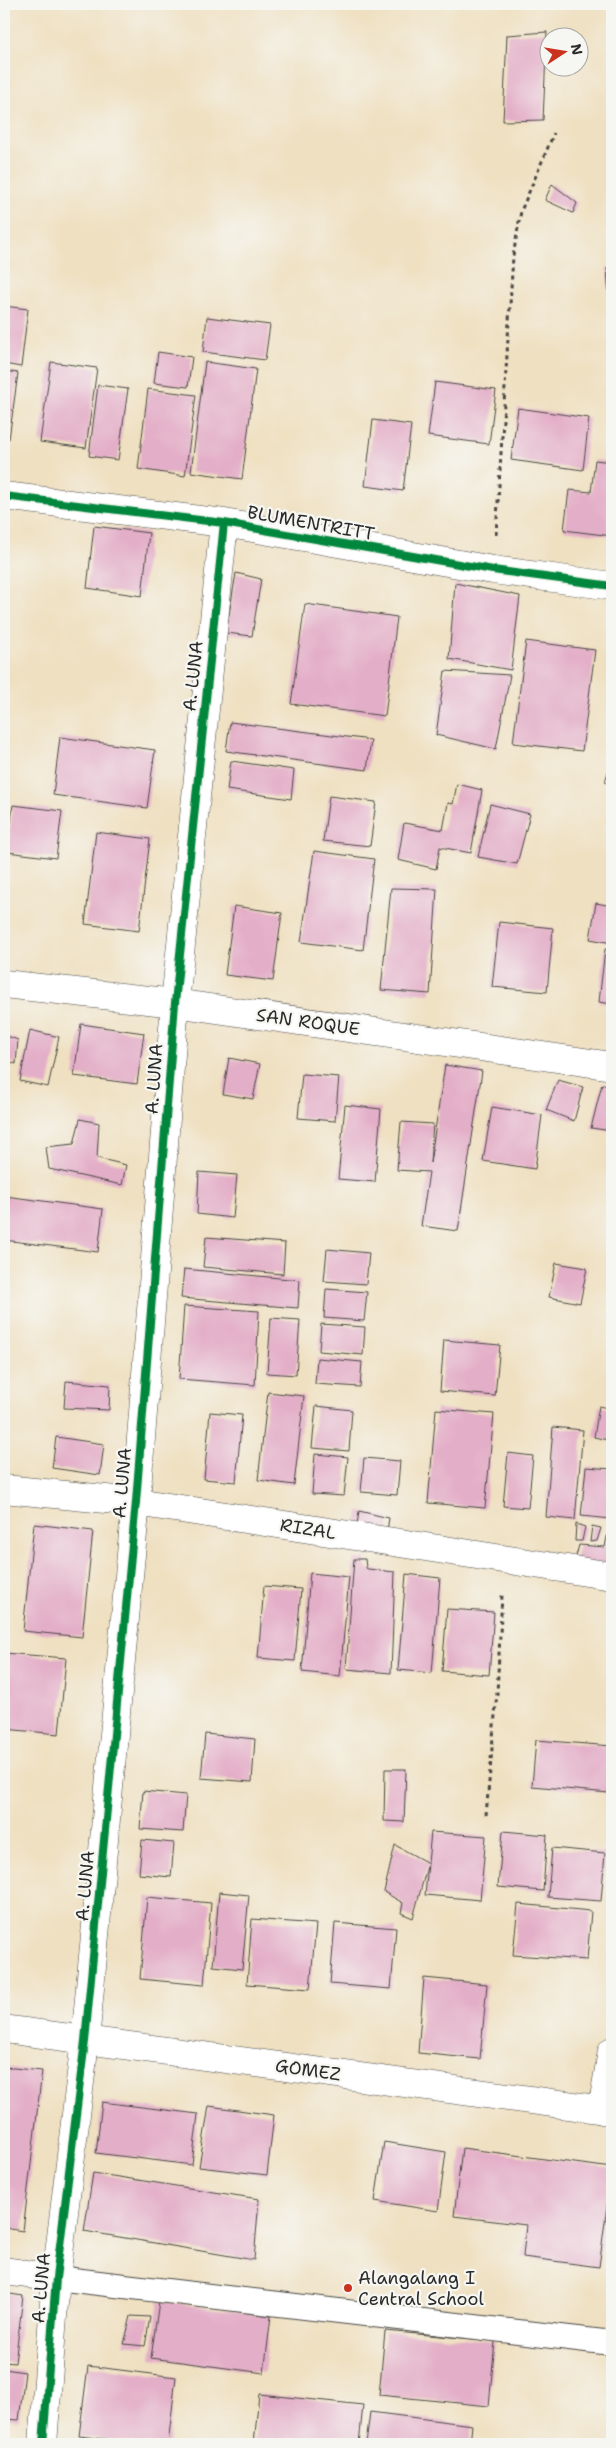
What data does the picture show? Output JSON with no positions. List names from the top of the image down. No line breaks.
{"streets":{"street":["BLUMENTRITT","A. LUNA","SAN ROQUE","RIZAL","GOMEZ"]},"crossings":[["BLUMENTRITT","A. LUNA"],["A. LUNA","SAN ROQUE"],["A. LUNA","RIZAL"],["A. LUNA","GOMEZ"]],"places":["Alangalang I Central School"],"north":"right"}
